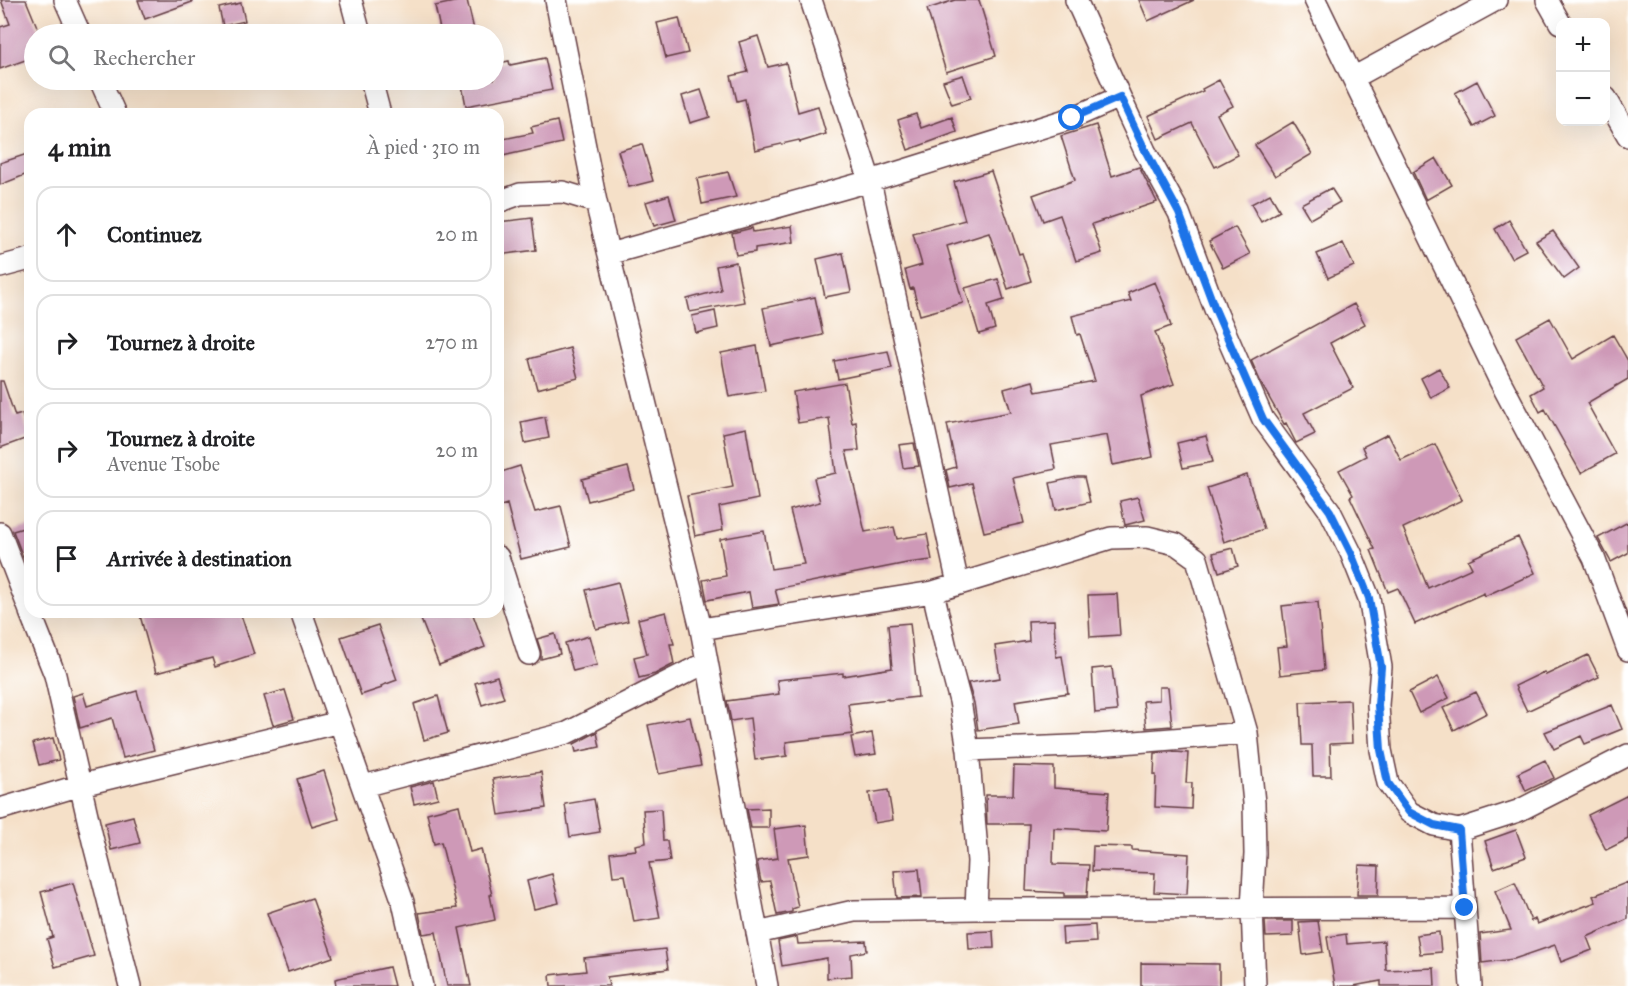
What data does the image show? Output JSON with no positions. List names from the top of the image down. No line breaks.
{"page":{"map_buttons":["+","−"],"search":"Rechercher","heading":["4 min","À pied · 310 m"],"list":[["Continuez","20 m"],["Tournez à droite","270 m"],["Tournez à droite","Avenue Tsobe","20 m"],"Arrivée à destination"]}}
